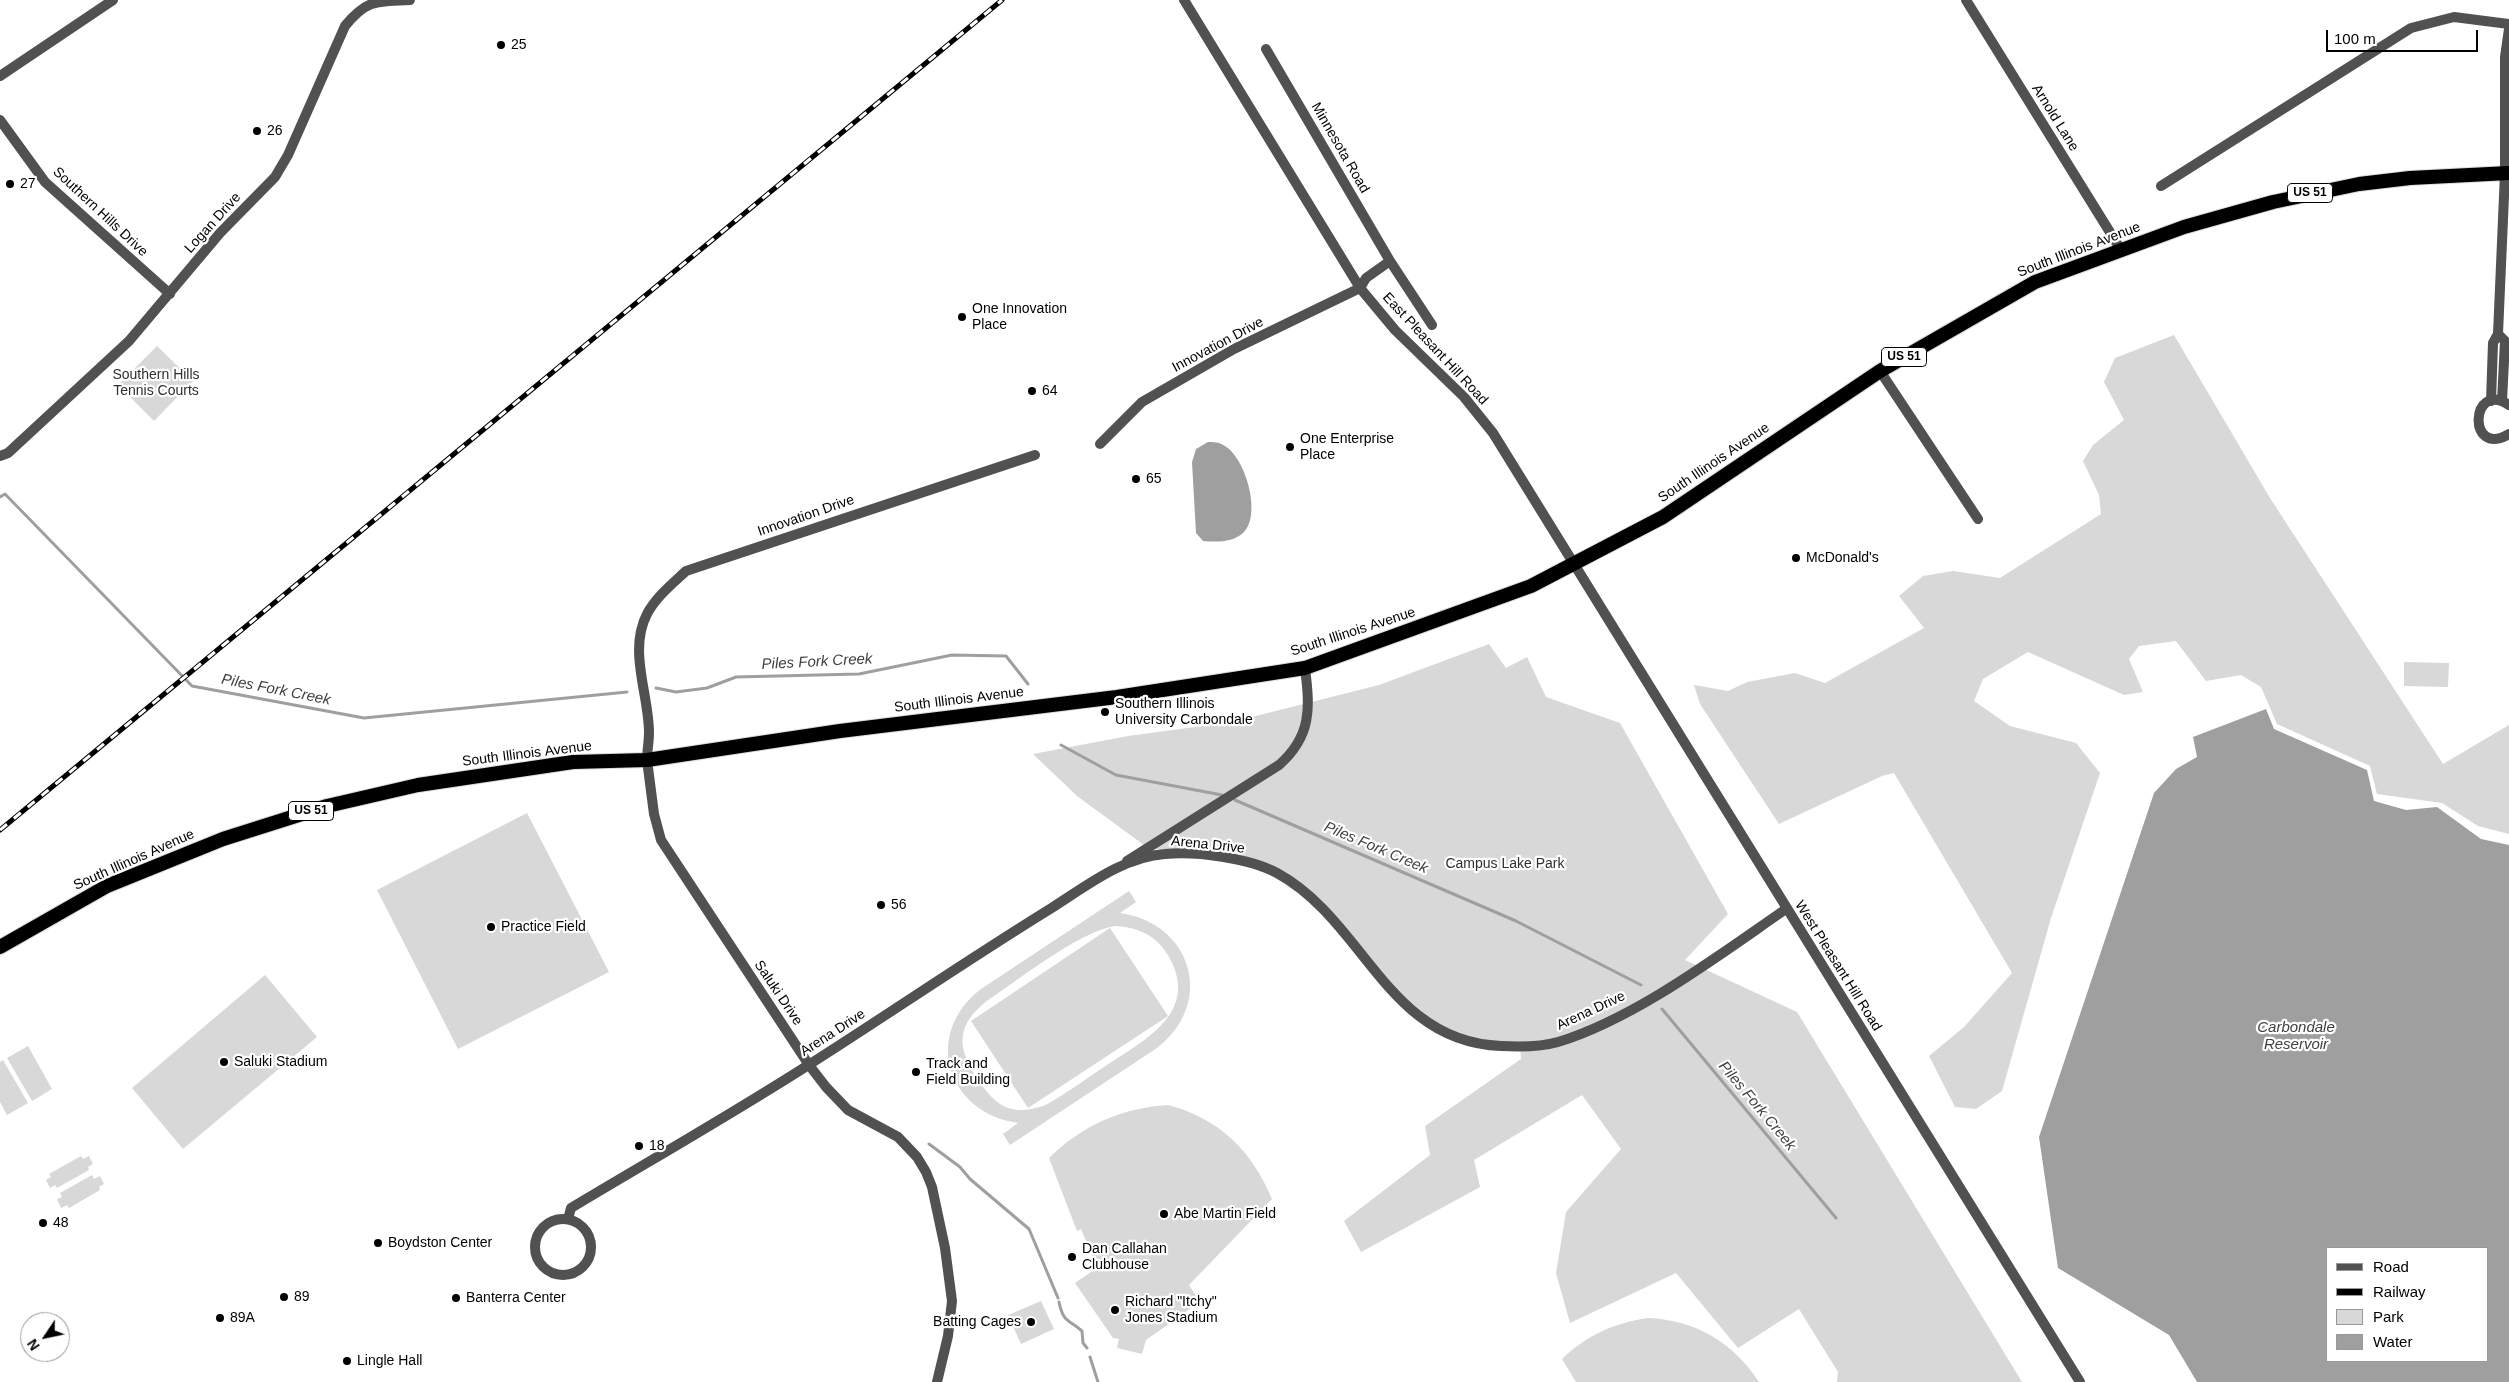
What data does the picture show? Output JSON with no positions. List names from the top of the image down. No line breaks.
{"streets":{"highway":["US 51","South Illinois Avenue"],"street":["Arnold Lane","Minnesota Road","Southern Hills Drive","Logan Drive","Innovation Drive","East Pleasant Hill Road","Arena Drive","West Pleasant Hill Road","Saluki Drive"]},"crossings":[["Arnold Lane","South Illinois Avenue"],["Southern Hills Drive","Logan Drive"],["South Illinois Avenue","Innovation Drive"],["South Illinois Avenue","East Pleasant Hill Road"],["South Illinois Avenue","West Pleasant Hill Road"],["South Illinois Avenue","Saluki Drive"],["Innovation Drive","East Pleasant Hill Road"],["Innovation Drive","Saluki Drive"],["East Pleasant Hill Road","West Pleasant Hill Road"],["Arena Drive","West Pleasant Hill Road"],["Arena Drive","Saluki Drive"]],"water":["Piles Fork Creek","Carbondale Reservoir"],"parks":["Southern Hills Tennis Courts","Campus Lake Park"],"places":["25","26","27","One Innovation Place","64","One Enterprise Place","65","McDonald's","Southern Illinois University Carbondale","56","Practice Field","Saluki Stadium","Track and Field Building","18","Abe Martin Field","48","Boydston Center","Dan Callahan Clubhouse","89","Banterra Center","Richard \"Itchy\" Jones Stadium","89A","Batting Cages","Lingle Hall"],"legend":["Road","Railway","Park","Water"],"scale_bar":"100 m","north":"bottom left"}
